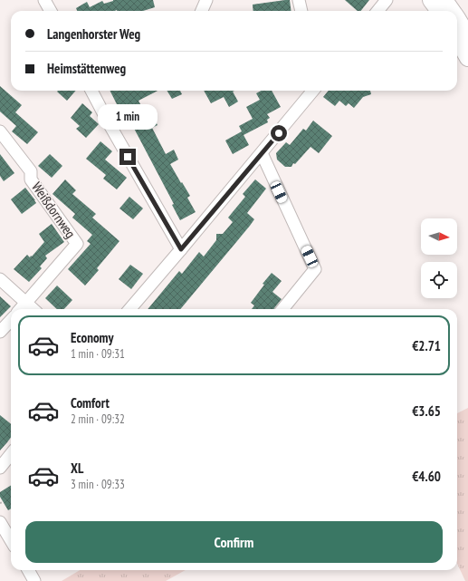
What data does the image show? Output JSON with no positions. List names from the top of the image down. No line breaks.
{"streets":{"street":["Weißdornweg"]},"north":"right","page":{"banner":["Langenhorster Weg","Heimstättenweg"],"bubble":"1 min","list":[{"name":"Economy","note":"1 min · 09:31","value":"€2.71"},{"name":"Comfort","note":"2 min · 09:32","value":"€3.65"},{"name":"XL","note":"3 min · 09:33","value":"€4.60"}],"buttons":"Confirm"}}
